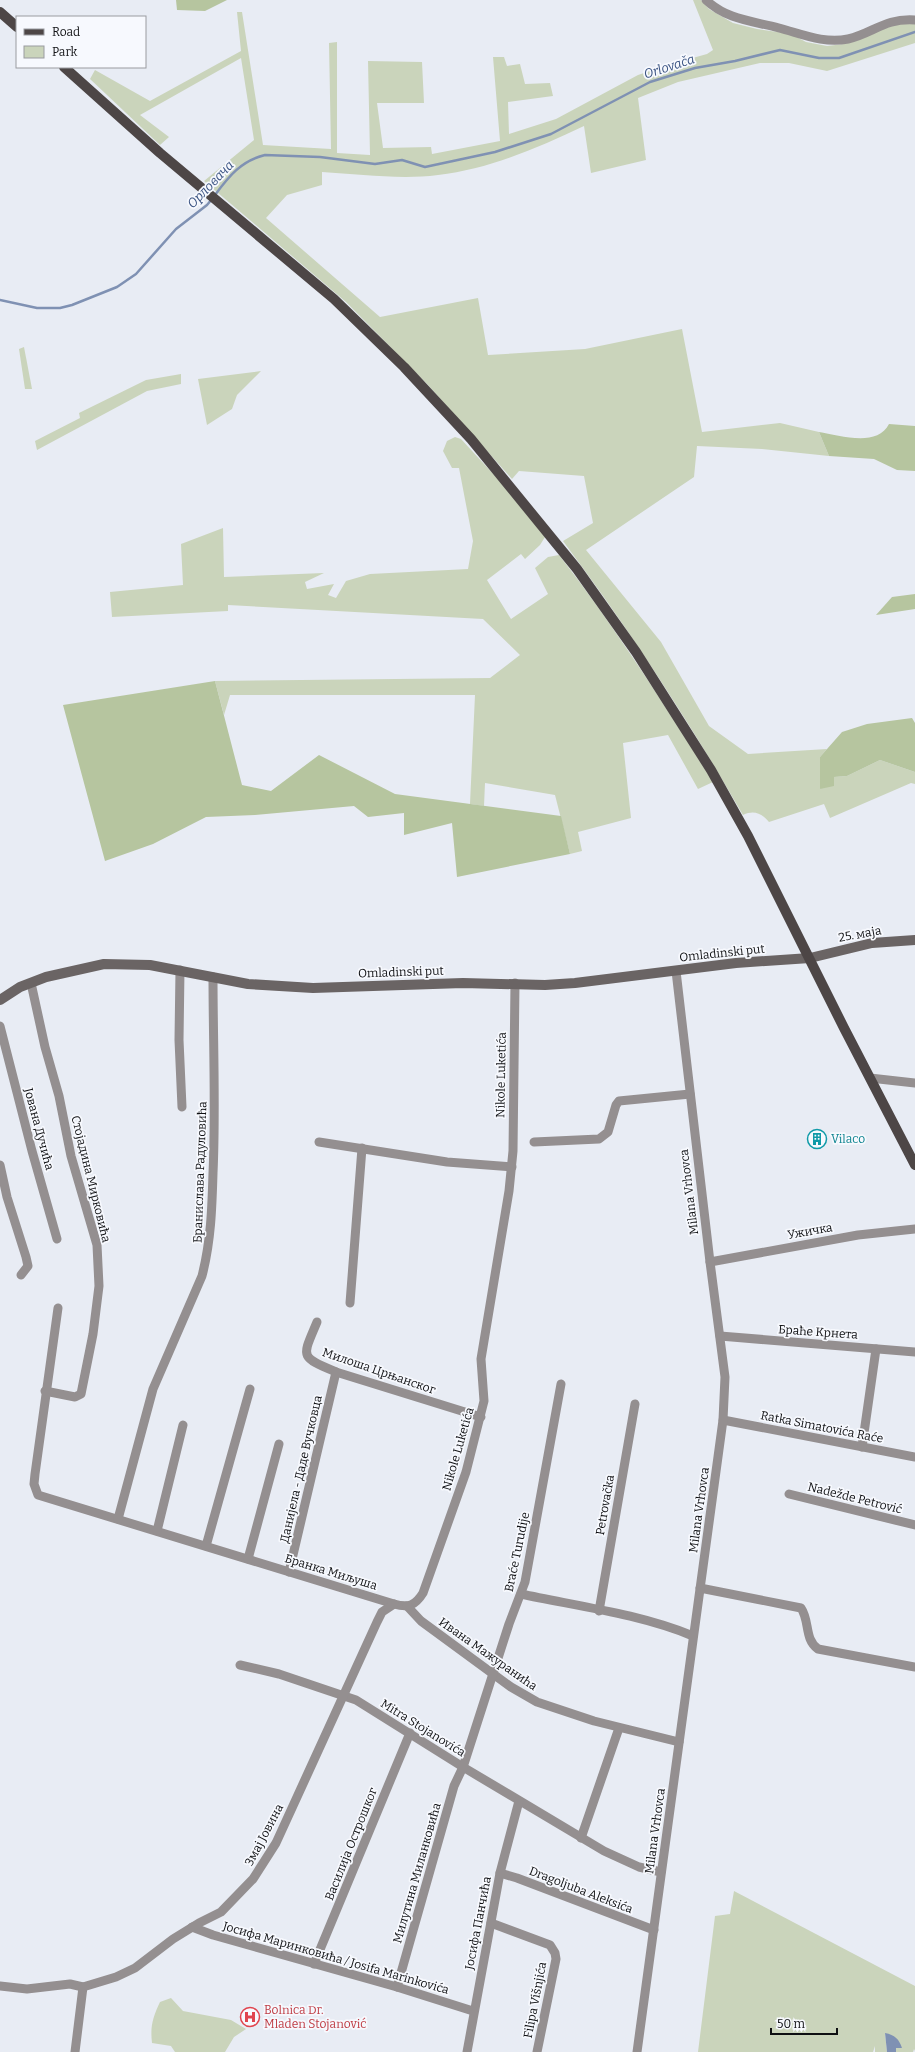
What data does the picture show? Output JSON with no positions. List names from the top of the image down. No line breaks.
{"streets":{"street":["25. маја","Omladinski put","Nikole Luketića","Јована Дучића","Бранислава Радуловића","Стојадина Мирковића","Milana Vrhovca","Ужичка","Браће Крнета","Милоша Црњанског","Ratka Simatovića Raće","Данијела - Даде Вучковца","Nadežde Petrović","Petrovačka","Braće Turudije","Бранка Миљуша","Ивана Мажуранића","Mitra Stojanovića","Змај Јовина","Василија Острошког","Милутина Миланковића","Dragoljuba Aleksića","Јосифа Панчића","Јосифа Маринковића / Josifa Marinkovića","Filipa Višnjića"]},"crossings":[["25. маја","Omladinski put"],["Omladinski put","Nikole Luketića"],["Omladinski put","Бранислава Радуловића"],["Omladinski put","Стојадина Мирковића"],["Omladinski put","Milana Vrhovca"],["Nikole Luketića","Милоша Црњанског"],["Nikole Luketića","Бранка Миљуша"],["Nikole Luketića","Ивана Мажуранића"],["Бранислава Радуловића","Бранка Миљуша"],["Стојадина Мирковића","Бранка Миљуша"],["Milana Vrhovca","Ужичка"],["Milana Vrhovca","Браће Крнета"],["Milana Vrhovca","Ratka Simatovića Raće"],["Milana Vrhovca","Ивана Мажуранића"],["Milana Vrhovca","Mitra Stojanovića"],["Milana Vrhovca","Dragoljuba Aleksića"],["Милоша Црњанског","Данијела - Даде Вучковца"],["Данијела - Даде Вучковца","Бранка Миљуша"],["Braće Turudije","Ивана Мажуранића"],["Braće Turudije","Mitra Stojanovića"],["Braće Turudije","Милутина Миланковића"],["Бранка Миљуша","Ивана Мажуранића"],["Бранка Миљуша","Змај Јовина"],["Mitra Stojanovića","Змај Јовина"],["Mitra Stojanovića","Василија Острошког"],["Mitra Stojanovića","Милутина Миланковића"],["Mitra Stojanovića","Јосифа Панчића"],["Змај Јовина","Јосифа Маринковића / Josifa Marinkovića"],["Василија Острошког","Јосифа Маринковића / Josifa Marinkovića"],["Милутина Миланковића","Јосифа Маринковића / Josifa Marinkovića"],["Dragoljuba Aleksića","Јосифа Панчића"],["Јосифа Панчића","Јосифа Маринковића / Josifa Marinkovića"],["Јосифа Панчића","Filipa Višnjića"]],"water":["Orlovača","Орловача"],"places":{"building":["Vilaco"],"hospital":["Bolnica Dr. Mladen Stojanović"]},"legend":["Road","Park"],"scale_bar":"50 m"}
